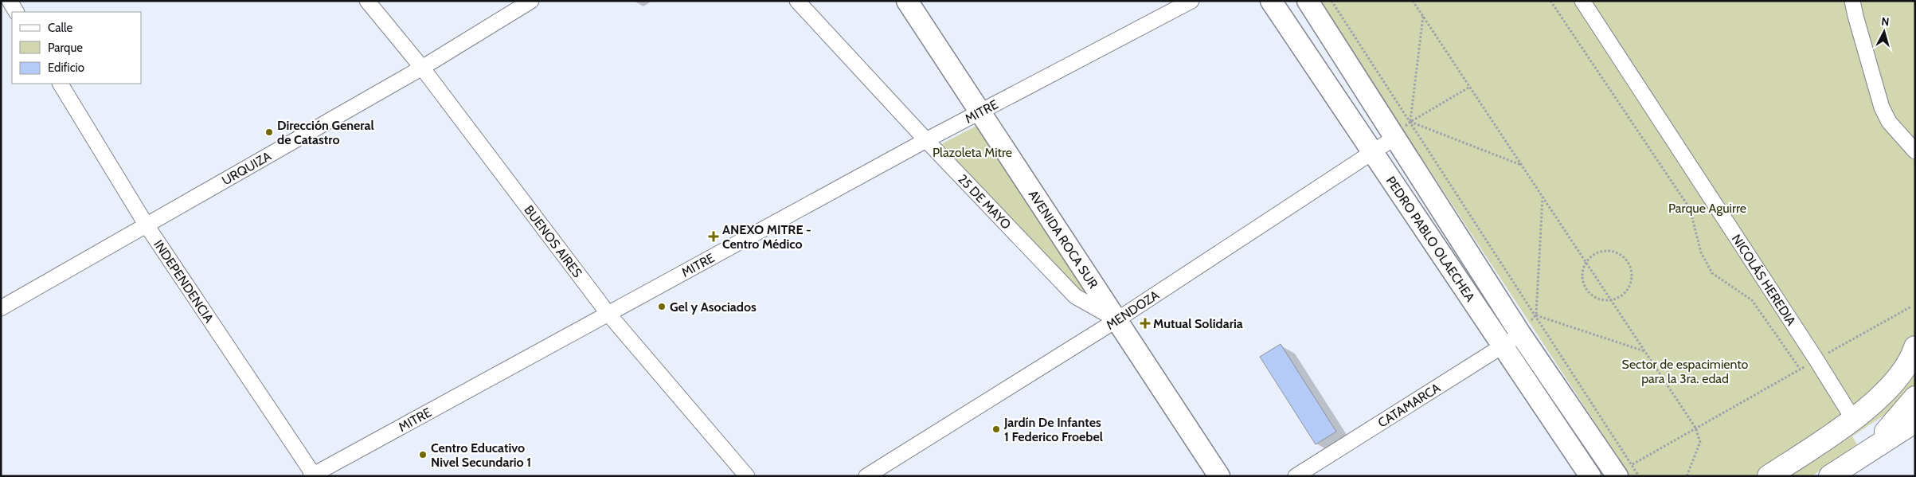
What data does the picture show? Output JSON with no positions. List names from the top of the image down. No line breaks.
{"streets":{"street":["MITRE","URQUIZA","25 DE MAYO","AVENIDA ROCA SUR","PEDRO PABLO OLAECHEA","BUENOS AIRES","NICOLÁS HEREDIA","INDEPENDENCIA","MENDOZA","CATAMARCA"]},"crossings":[["MITRE","25 DE MAYO"],["MITRE","AVENIDA ROCA SUR"],["MITRE","BUENOS AIRES"],["MITRE","INDEPENDENCIA"],["URQUIZA","BUENOS AIRES"],["URQUIZA","INDEPENDENCIA"],["25 DE MAYO","AVENIDA ROCA SUR"],["25 DE MAYO","MENDOZA"],["AVENIDA ROCA SUR","MENDOZA"],["PEDRO PABLO OLAECHEA","MENDOZA"],["PEDRO PABLO OLAECHEA","CATAMARCA"]],"parks":["Plazoleta Mitre","Parque Aguirre","Sector de espacimiento para la 3ra. edad"],"places":{"other":["Dirección General de Catastro","Gel y Asociados","Jardín De Infantes 1 Federico Froebel","Centro Educativo Nivel Secundario 1"],"health":["ANEXO MITRE - Centro Médico","Mutual Solidaria"]},"legend":["Calle","Parque","Edificio"],"north":"top"}
